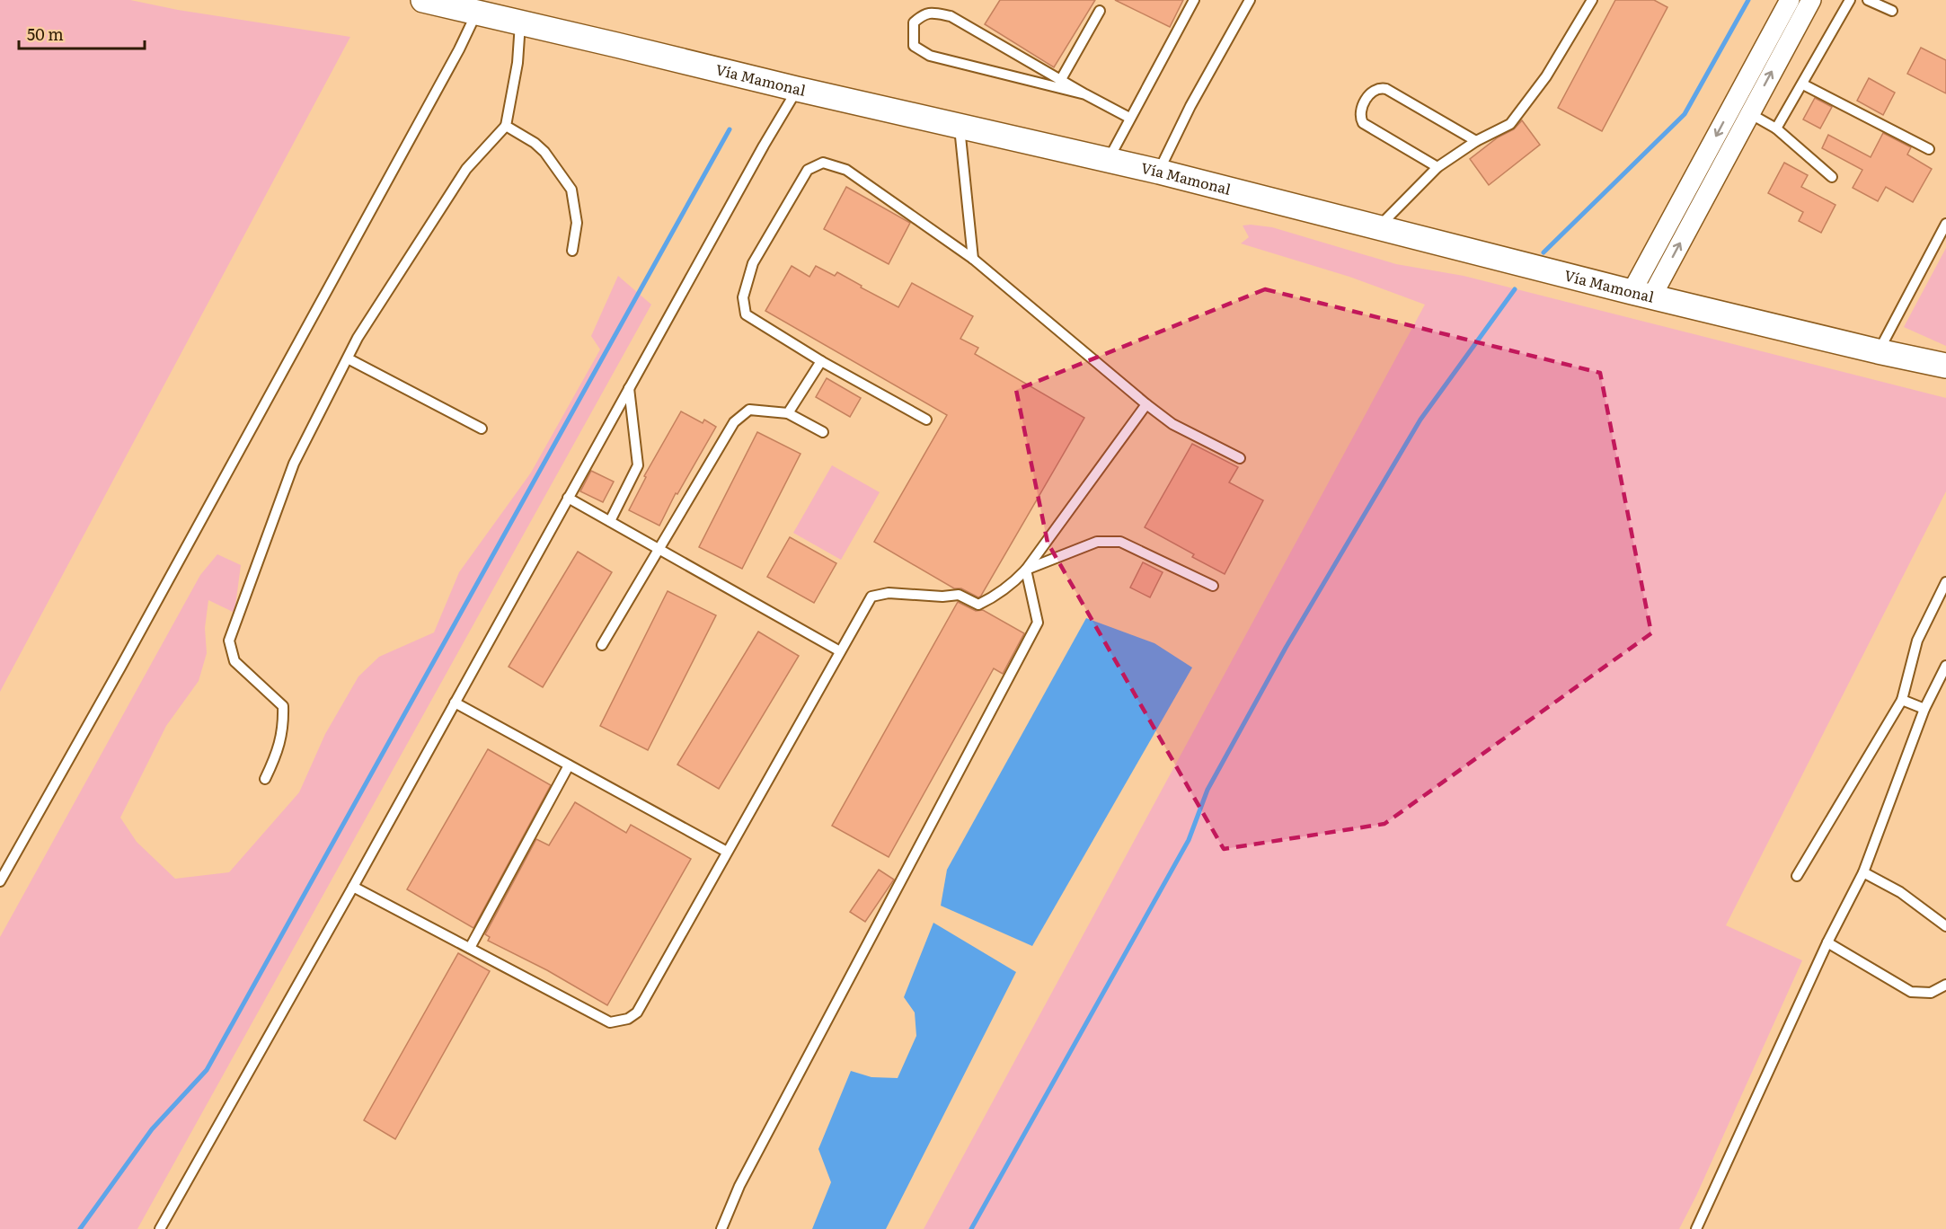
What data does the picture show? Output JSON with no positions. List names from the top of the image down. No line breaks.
{"streets":{"street":["Vía Mamonal"]},"scale_bar":"50 m"}
